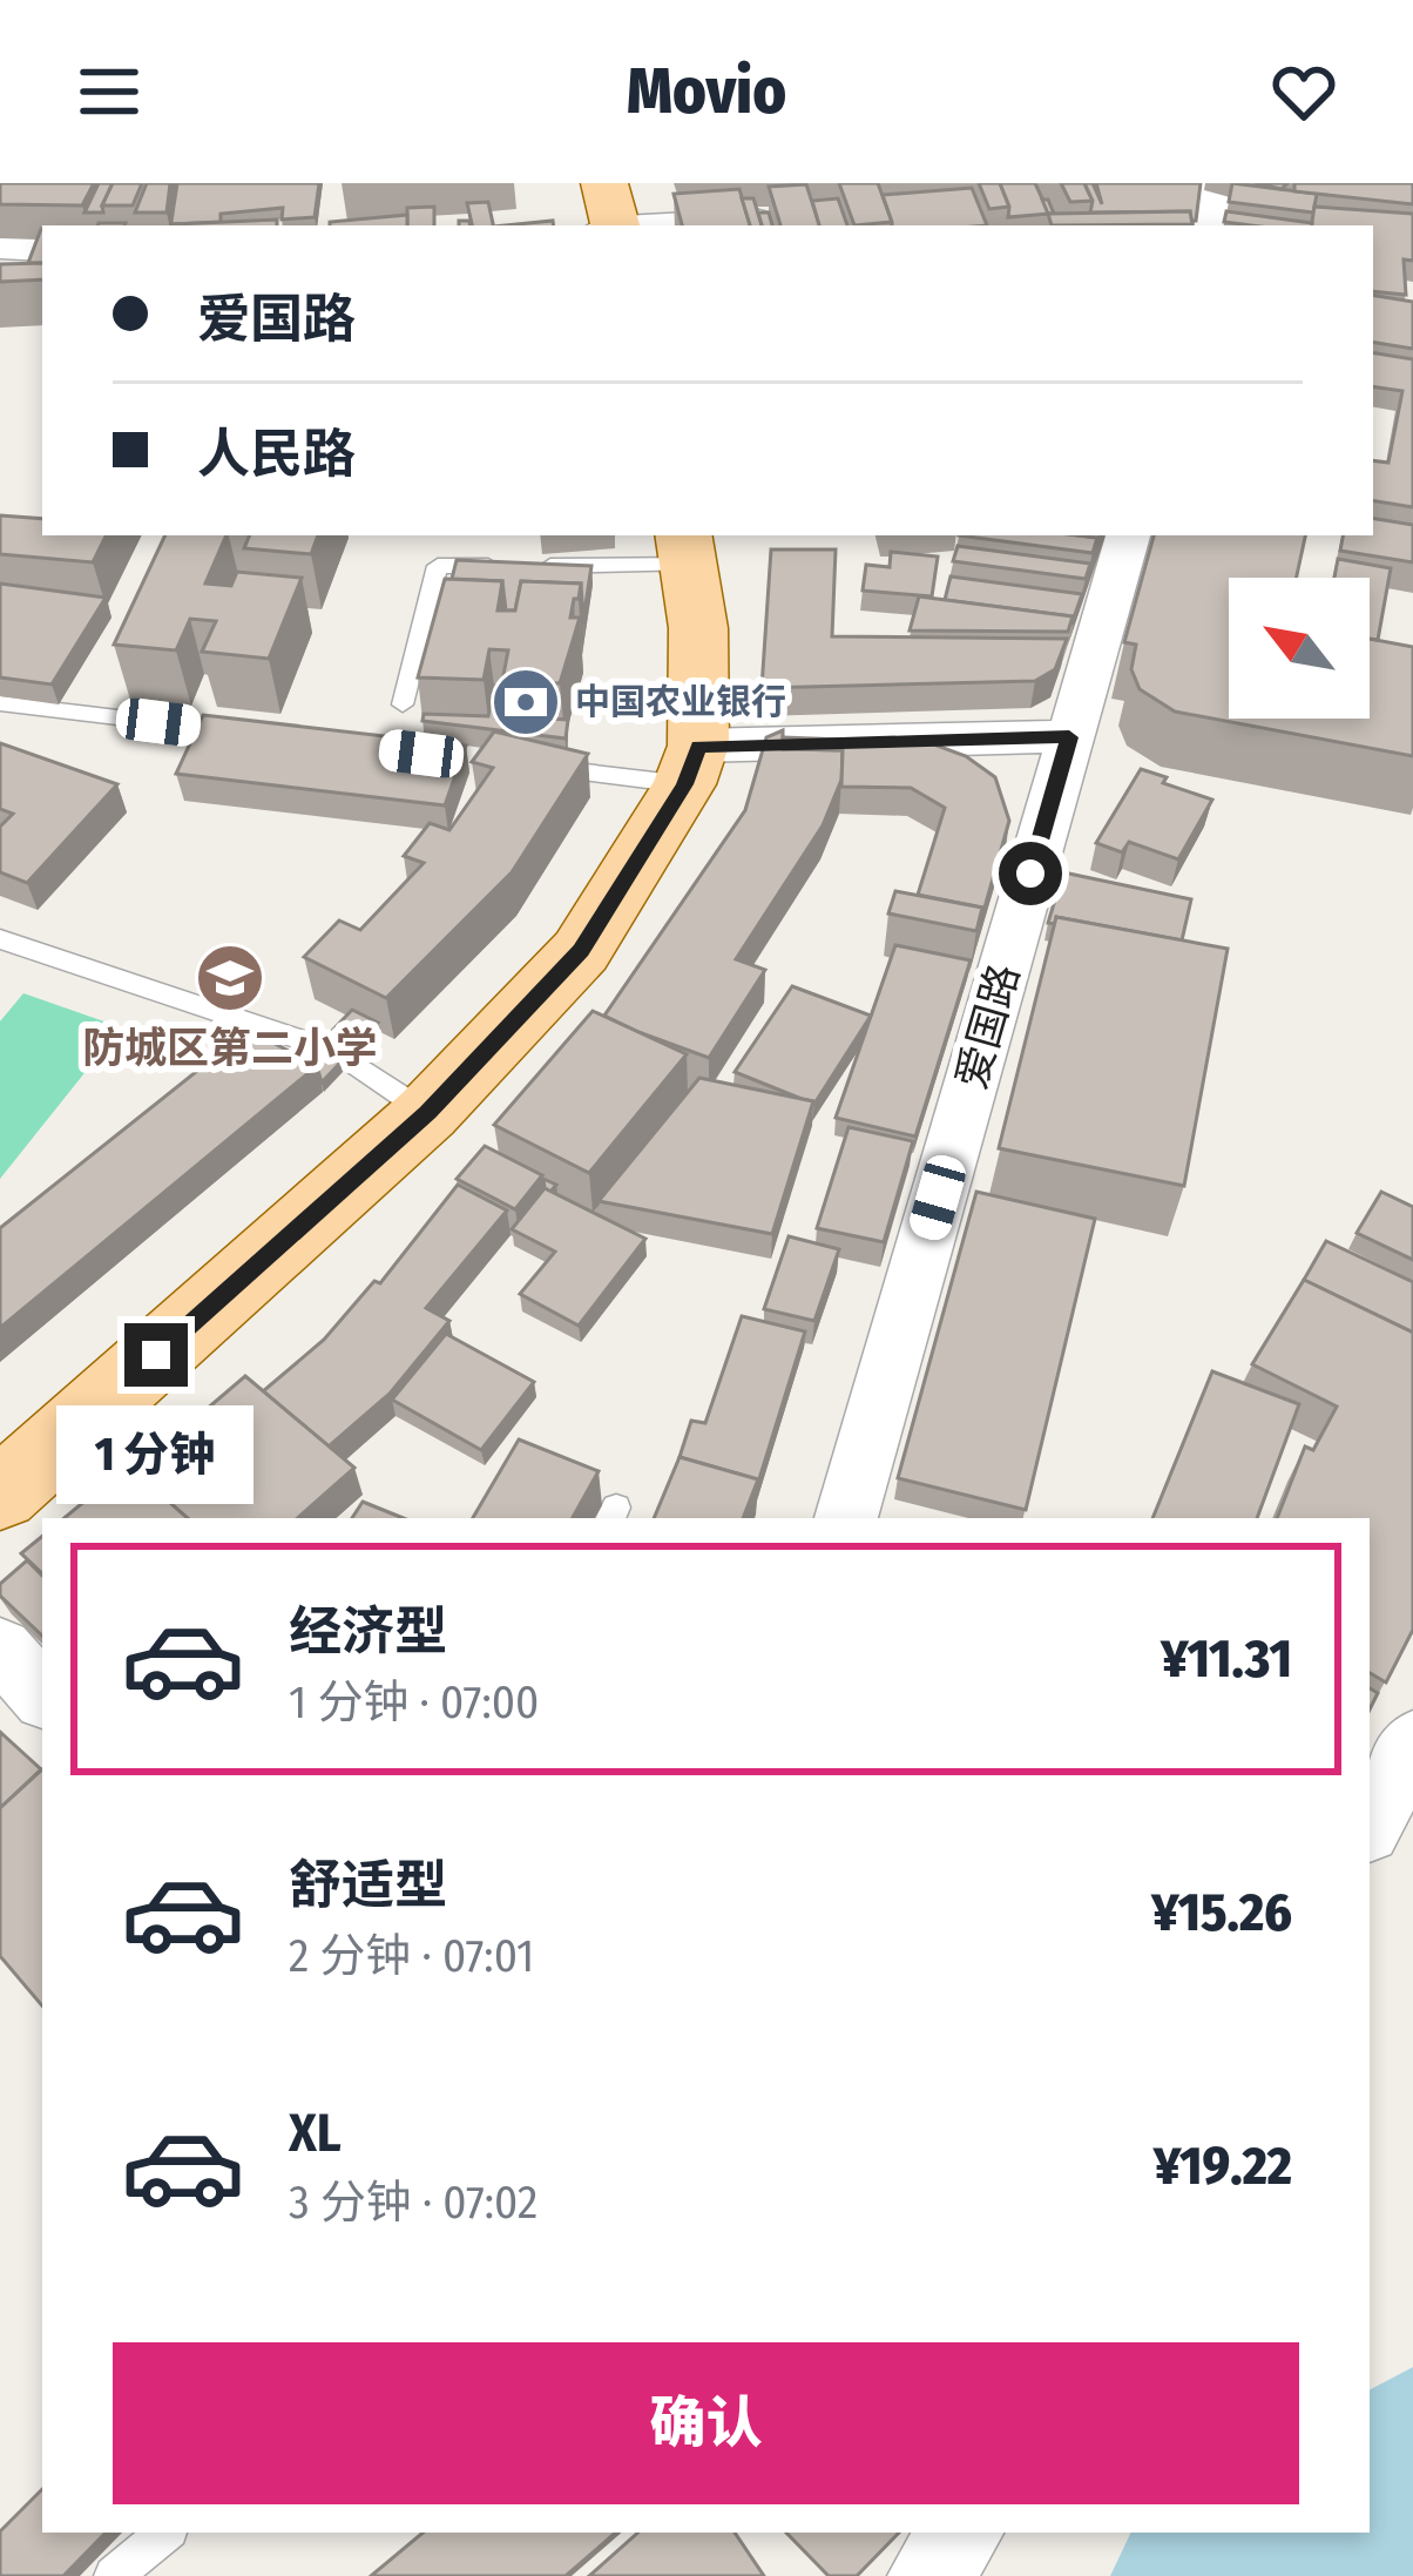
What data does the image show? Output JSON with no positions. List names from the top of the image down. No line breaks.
{"streets":{"street":["爱国路"]},"places":{"bank":["中国农业银行"],"school or university":["防城区第二小学"]},"north":"top left","page":{"header":"Movio","banner":["爱国路","人民路"],"bubble":"1 分钟","list":[{"name":"经济型","note":"1 分钟 · 07:00","value":"¥11.31"},{"name":"舒适型","note":"2 分钟 · 07:01","value":"¥15.26"},{"name":"XL","note":"3 分钟 · 07:02","value":"¥19.22"}],"buttons":"确认"}}
